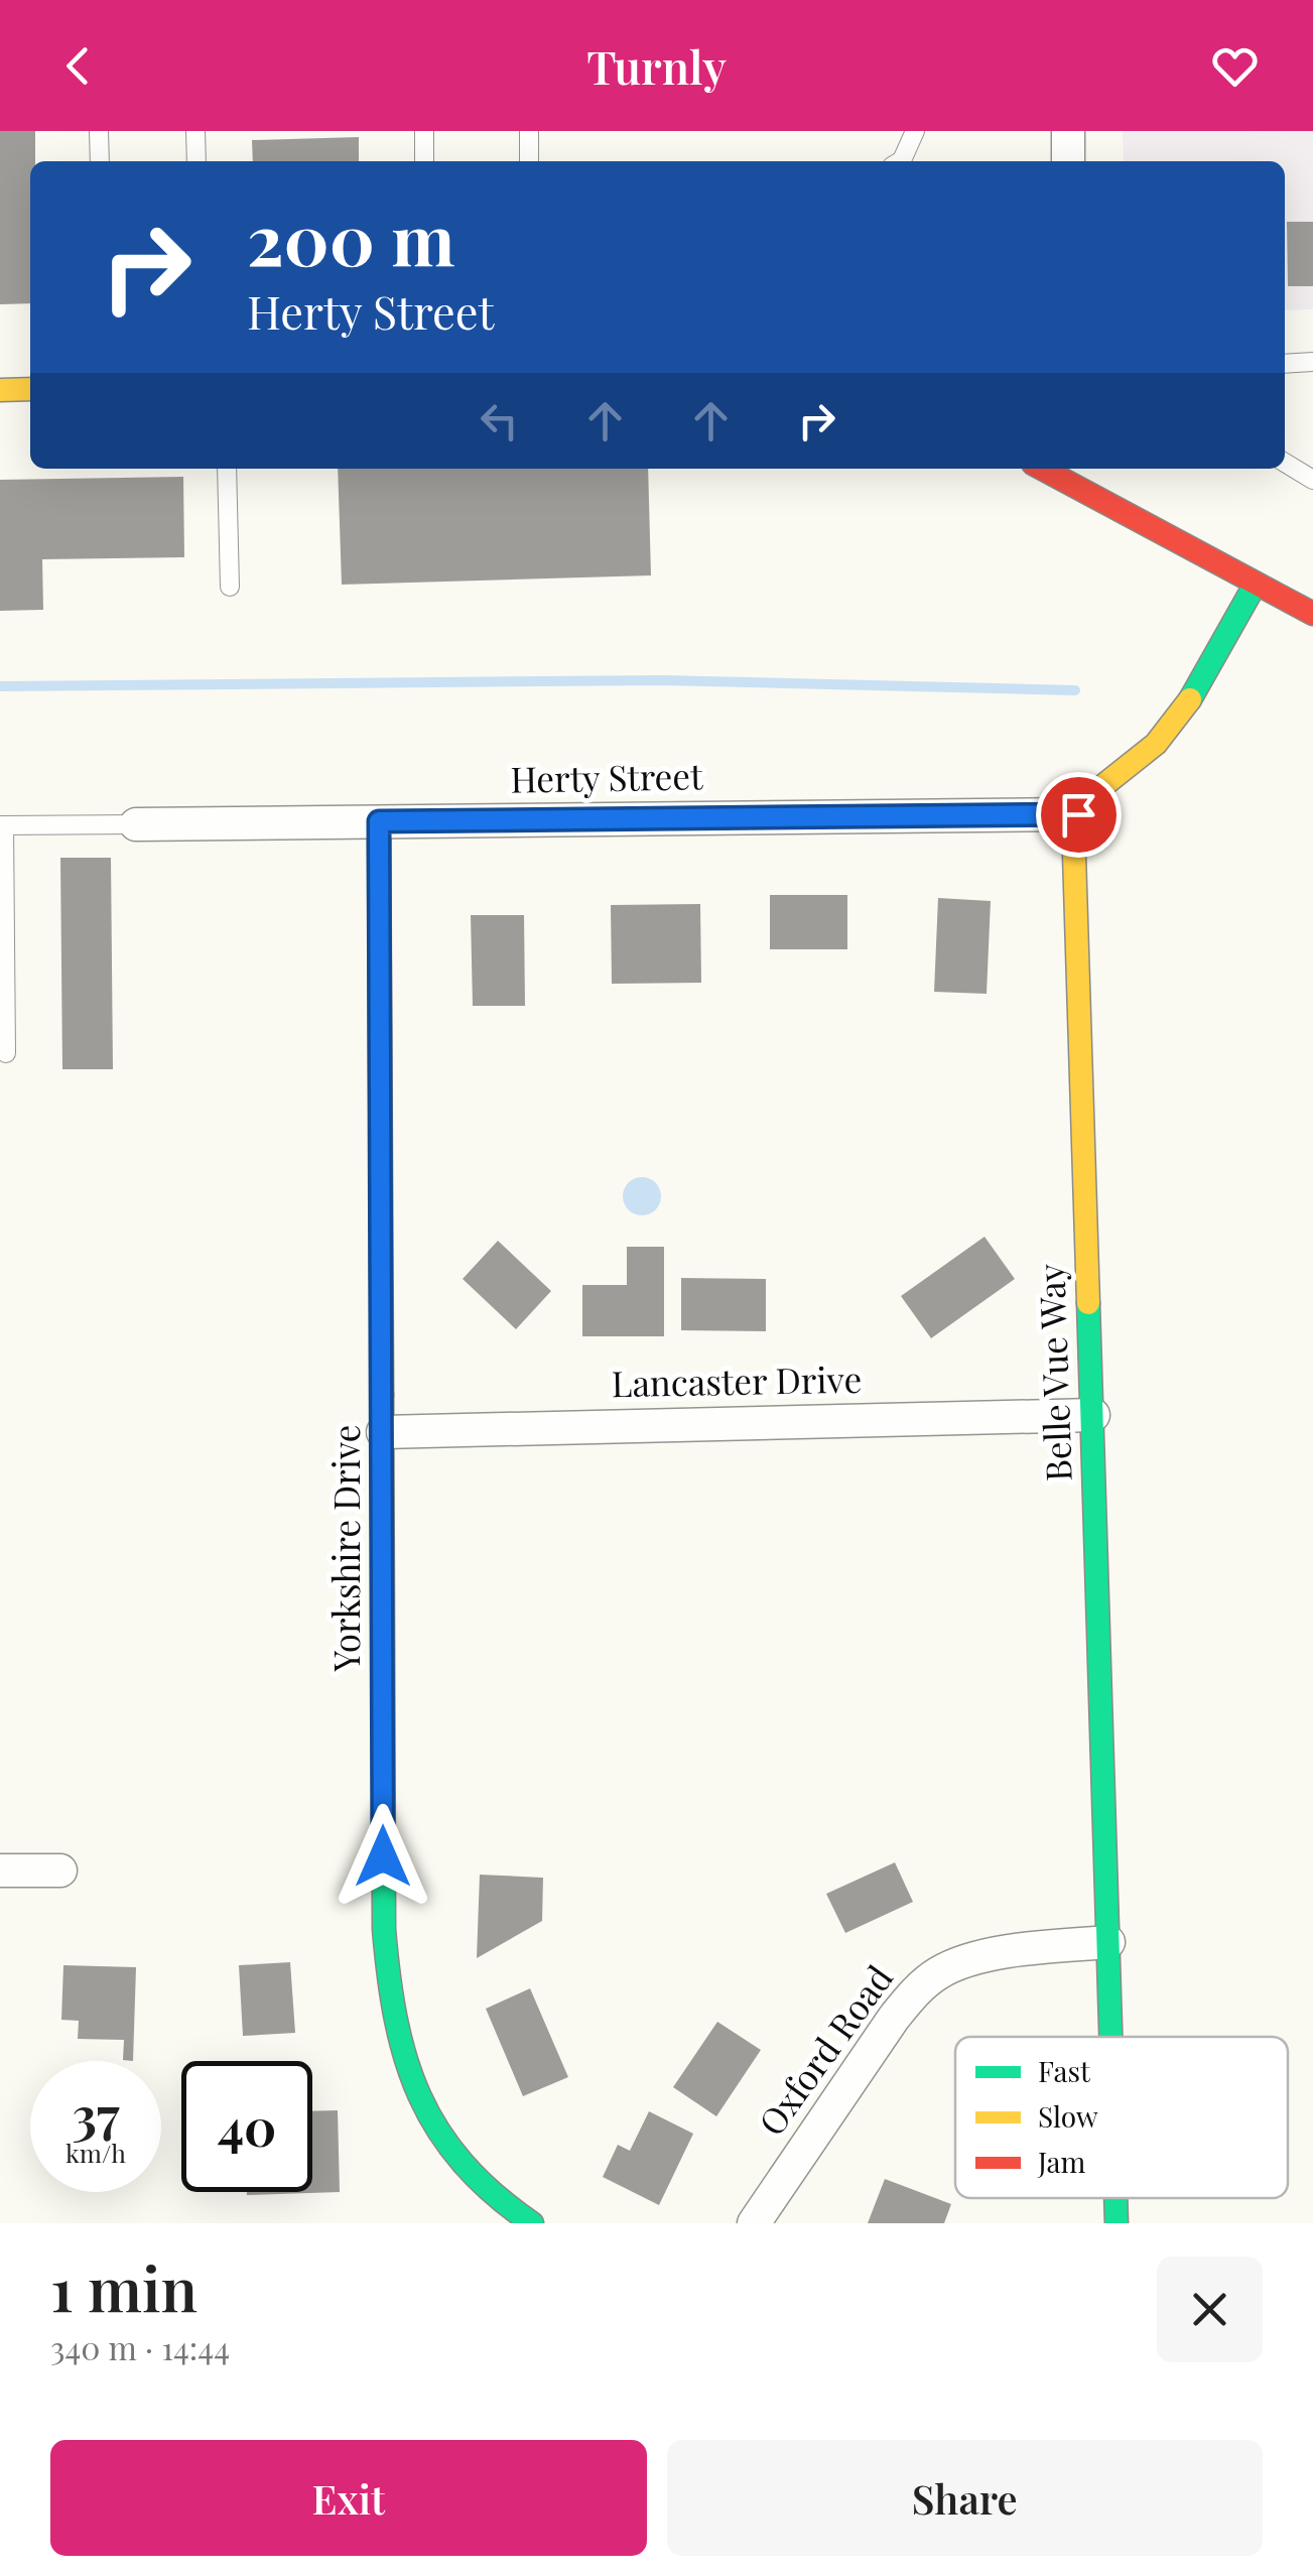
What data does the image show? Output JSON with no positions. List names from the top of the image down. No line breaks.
{"streets":{"street":["Herty Street","Belle Vue Way","Lancaster Drive","Yorkshire Drive","Oxford Road"]},"crossings":[["Herty Street","Belle Vue Way"],["Herty Street","Yorkshire Drive"],["Belle Vue Way","Lancaster Drive"],["Belle Vue Way","Oxford Road"],["Lancaster Drive","Yorkshire Drive"]],"legend":["Fast","Slow","Jam"],"page":{"header":"Turnly","turn":["200 m","Herty Street"],"speed":"37 km/h","limit":"40","heading":["1 min","340 m · 14:44"],"buttons":["Exit","Share"]}}
